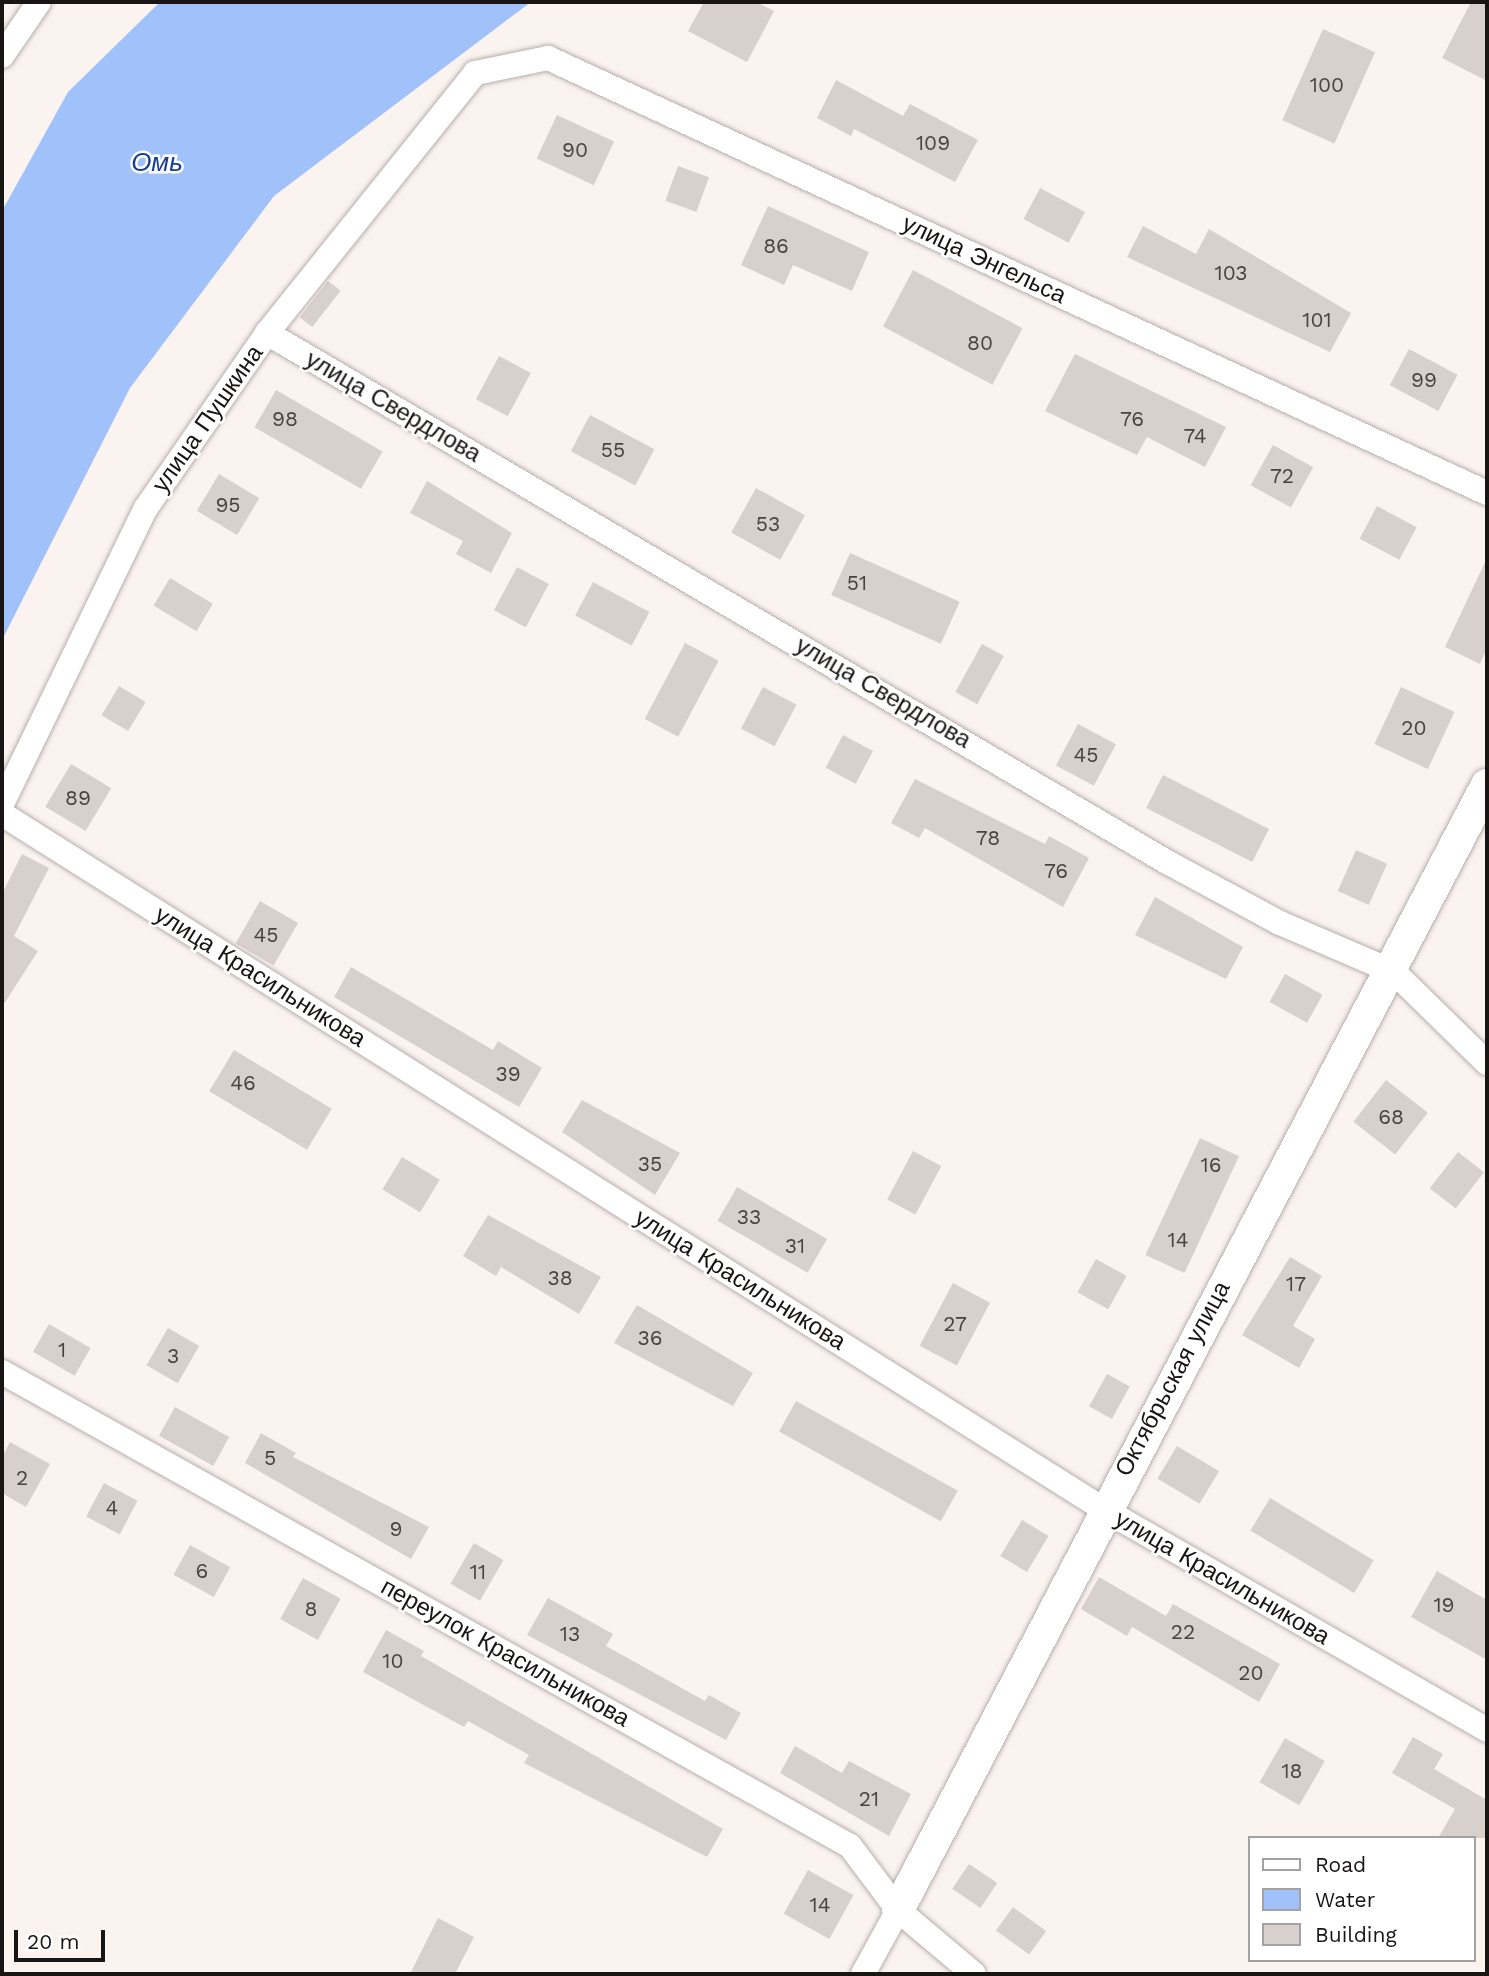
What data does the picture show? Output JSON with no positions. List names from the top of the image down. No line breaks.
{"streets":{"street":["улица Энгельса","улица Свердлова","улица Пушкина","улица Красильникова","Октябрьская улица","переулок Красильникова"]},"crossings":[["улица Энгельса","улица Пушкина"],["улица Свердлова","улица Пушкина"],["улица Свердлова","Октябрьская улица"],["улица Красильникова","Октябрьская улица"],["Октябрьская улица","переулок Красильникова"]],"water":["Омь"],"house_numbers":["100","109","90","86","103","101","80","99","98","76","74","55","72","95","53","51","20","45","89","78","76","45","39","46","68","35","16","33","14","31","38","17","27","36","1","3","5","2","4","9","6","11","19","8","22","13","10","20","18","21","14"],"legend":["Road","Water","Building"],"scale_bar":"20 m"}
